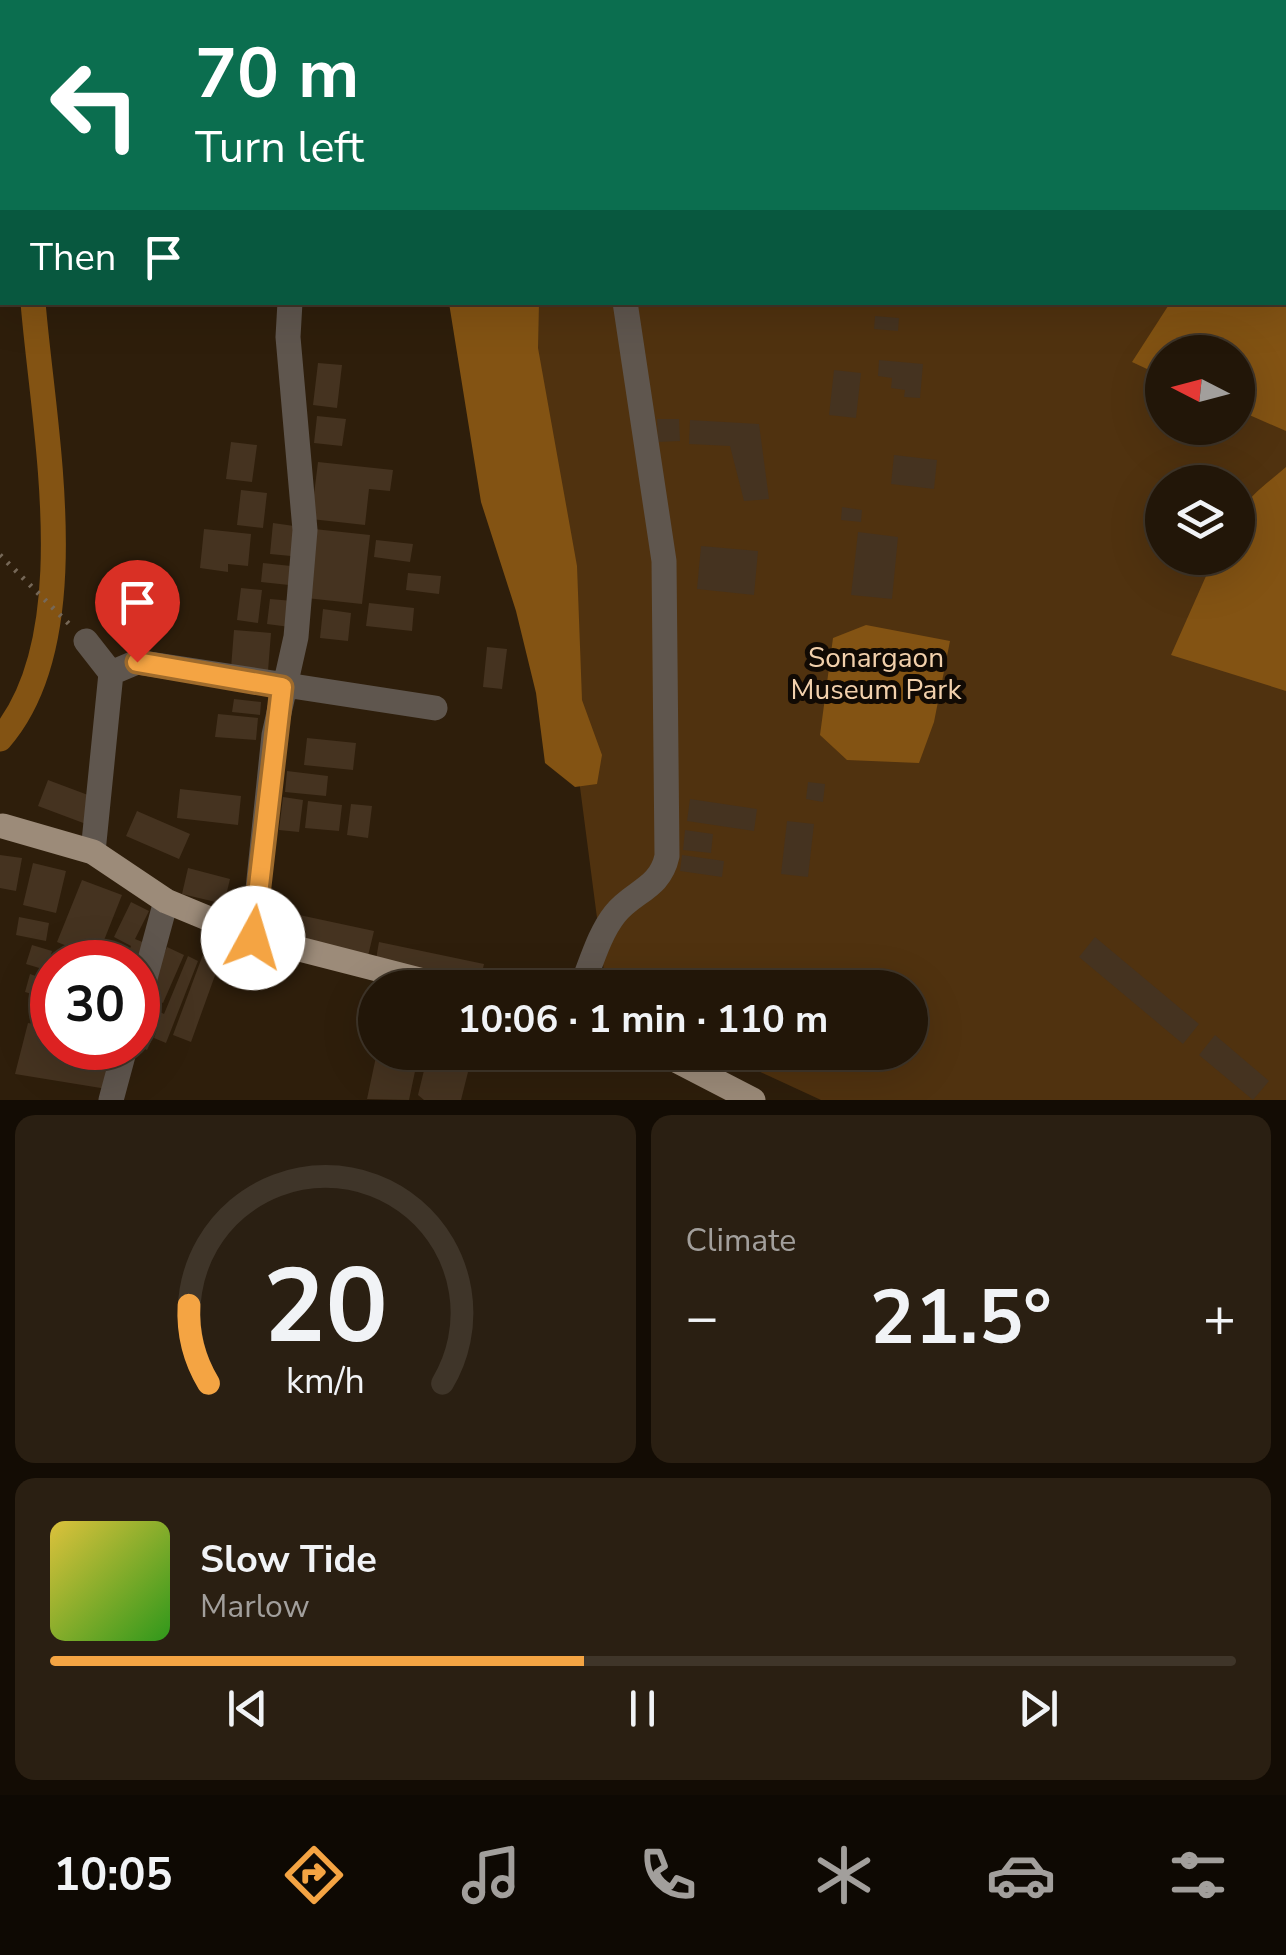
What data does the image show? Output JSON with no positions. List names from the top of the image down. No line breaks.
{"parks":["Sonargaon Museum Park"],"north":"left","page":{"turn":["70 m","Turn left"],"then":"Then","limit":"30","trip":"10:06 · 1 min · 110 m","tile":"Climate","heat":["−","21.5°","+"],"song":["Slow Tide","Marlow"],"tabs":"10:05","gauge":["20","km/h"]}}
